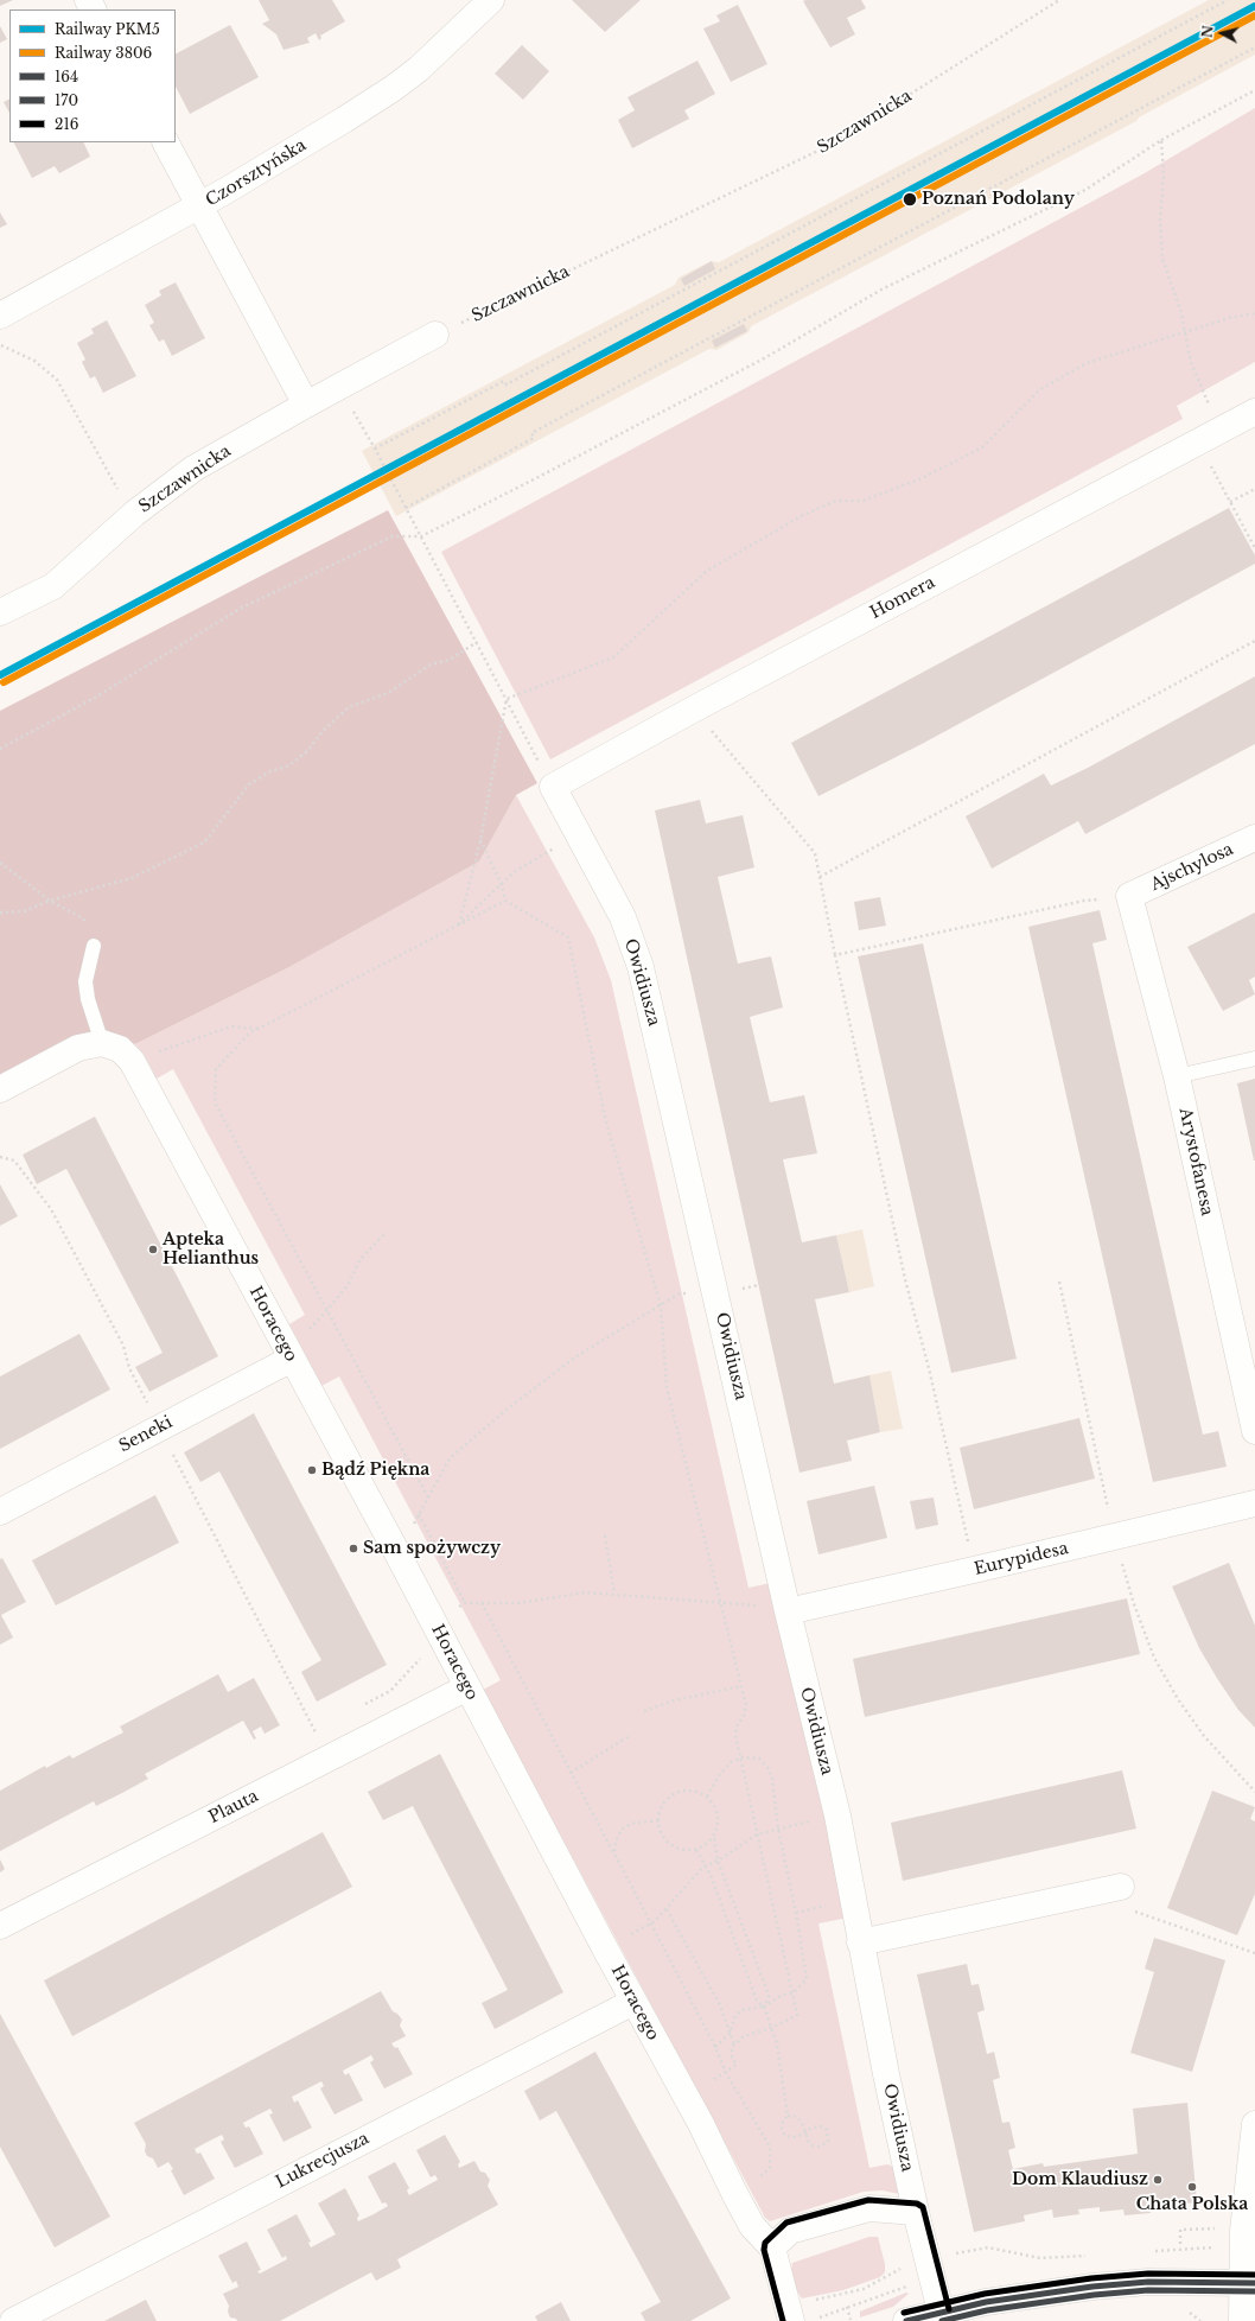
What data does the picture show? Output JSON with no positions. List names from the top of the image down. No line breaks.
{"streets":{"street":["Szczawnicka","Czorsztyńska","Homera","Ajschylosa","Owidiusza","Arystofanesa","Horacego","Seneki","Eurypidesa","Plauta","Lukrecjusza"]},"crossings":[["Homera","Owidiusza"],["Ajschylosa","Arystofanesa"],["Owidiusza","Eurypidesa"],["Horacego","Seneki"],["Horacego","Plauta"],["Horacego","Lukrecjusza"]],"places":["Poznań Podolany","Apteka Helianthus","Bądź Piękna","Sam spożywczy","Dom Klaudiusz","Chata Polska"],"lines":["rail line PKM5","rail line 3806","transit line 216","transit line 164","transit line 170"],"legend":["Railway PKM5","Railway 3806","164","170","216"],"north":"left"}
